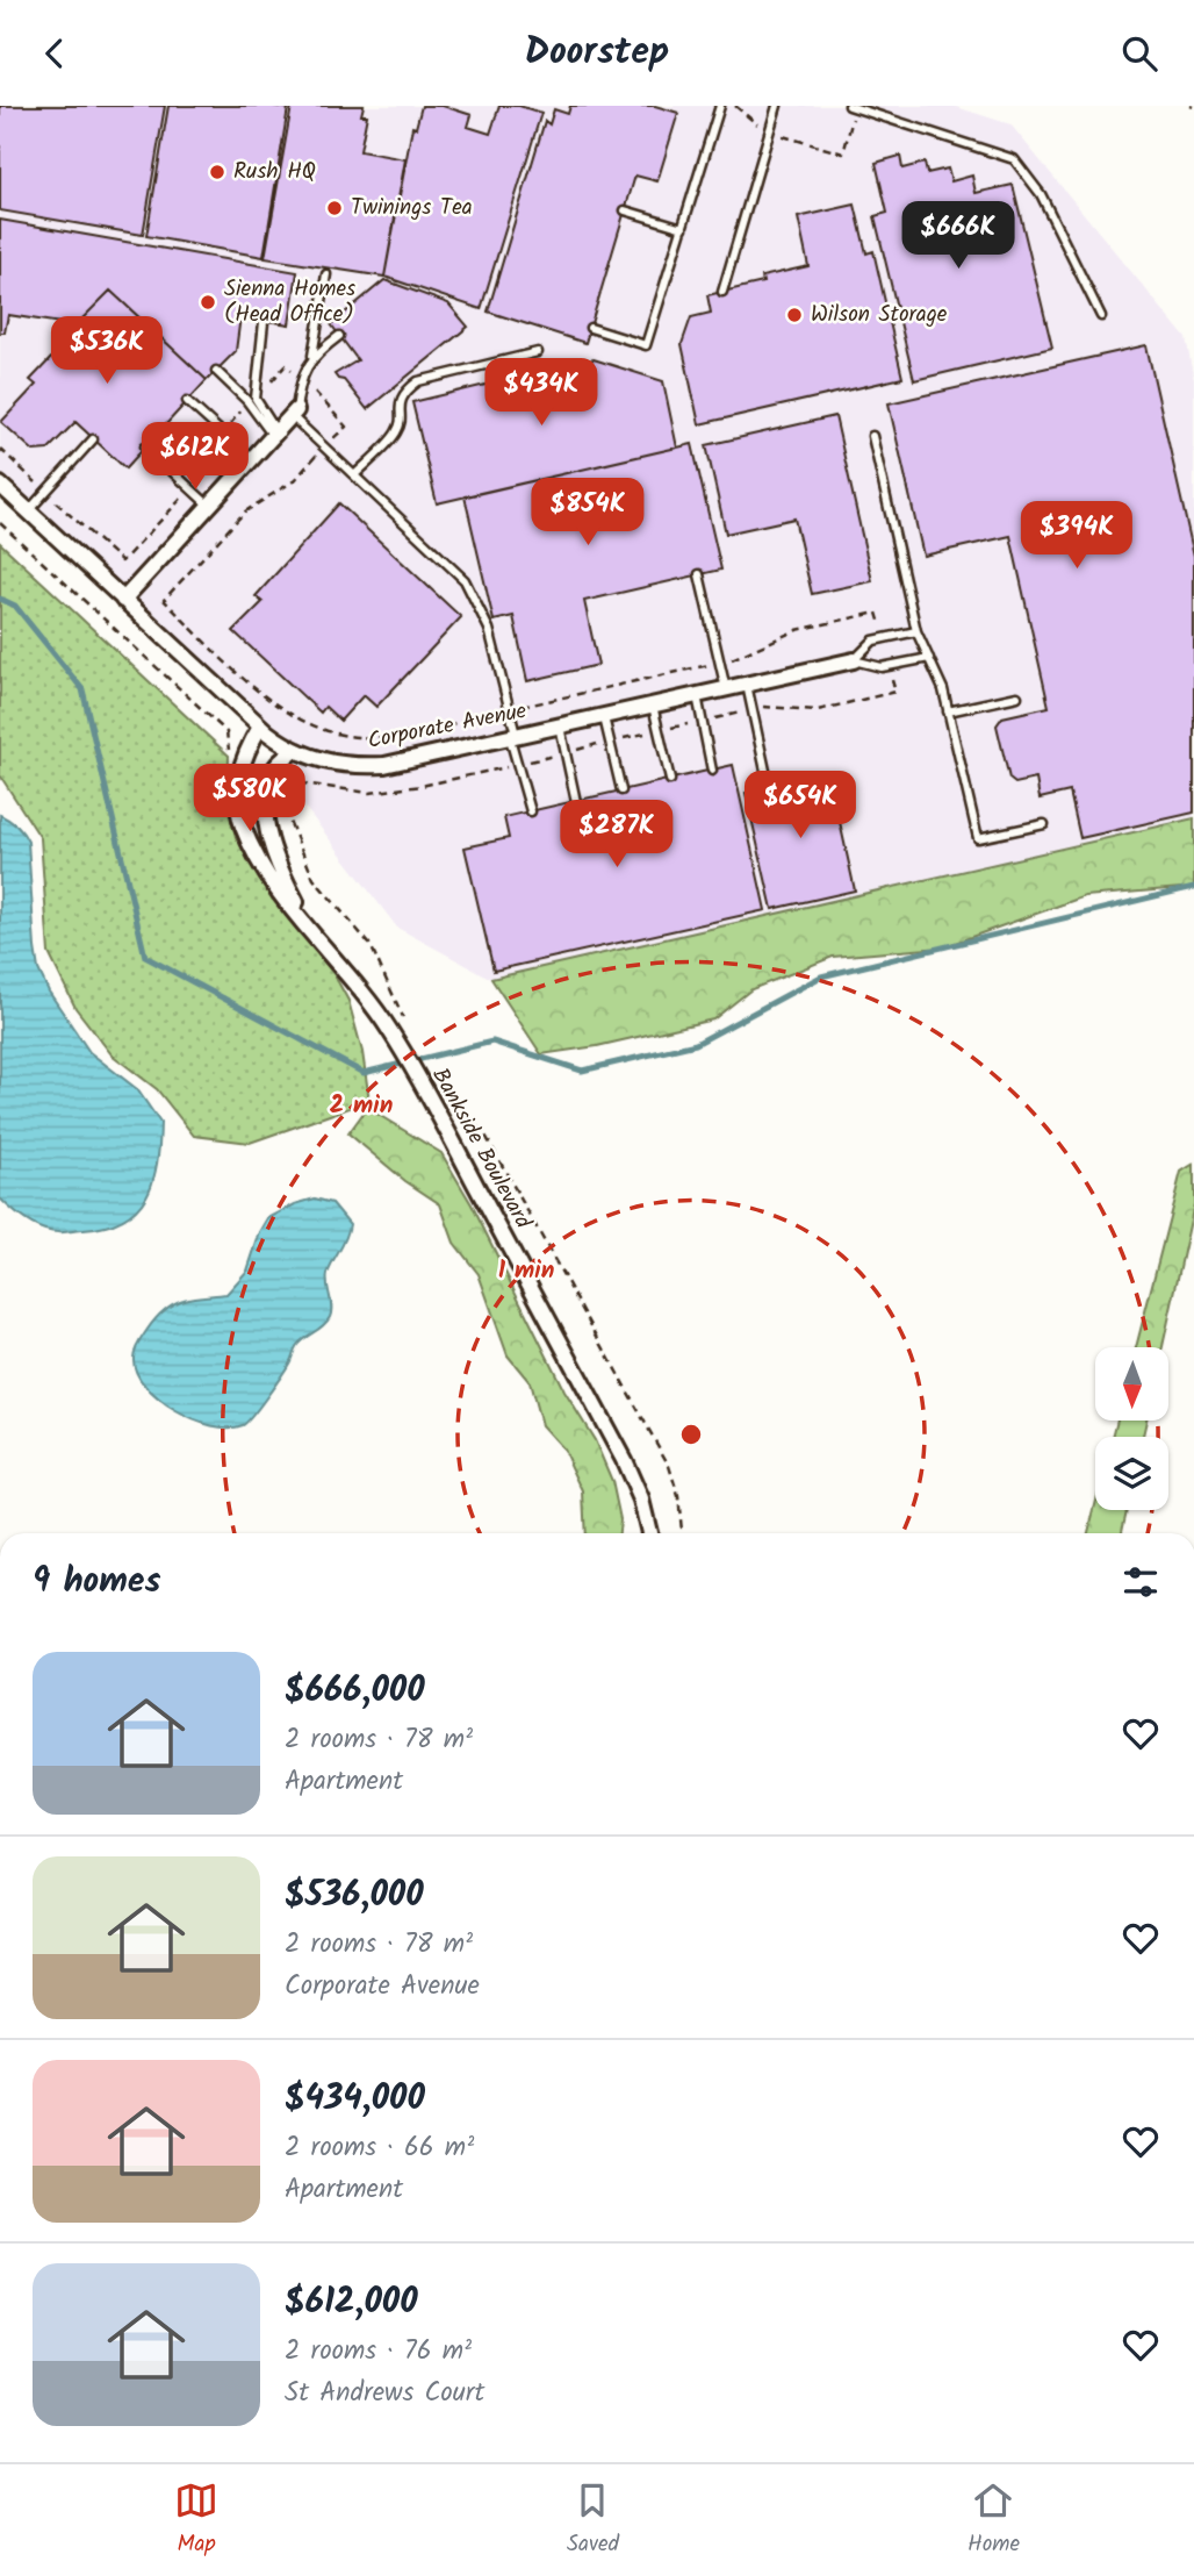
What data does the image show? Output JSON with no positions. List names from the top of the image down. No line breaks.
{"streets":{"street":["Corporate Avenue","Bankside Boulevard"]},"crossings":[["Corporate Avenue","Bankside Boulevard"]],"places":["Rush HQ","Twinings Tea","Sienna Homes (Head Office)","Wilson Storage"],"north":"bottom","page":{"header":"Doorstep","price":["$666K","$536K","$434K","$612K","$854K","$394K","$580K","$654K","$287K"],"heading":"9 homes","list":[{"name":"$666,000","note":"2 rooms · 78 m² · Apartment"},{"name":"$536,000","note":"2 rooms · 78 m² · Corporate Avenue"},{"name":"$434,000","note":"2 rooms · 66 m² · Apartment"},{"name":"$612,000","note":"2 rooms · 76 m² · St Andrews Court"}],"tabs":["Map","Saved","Home"]},"rings":["2 min","1 min"]}
